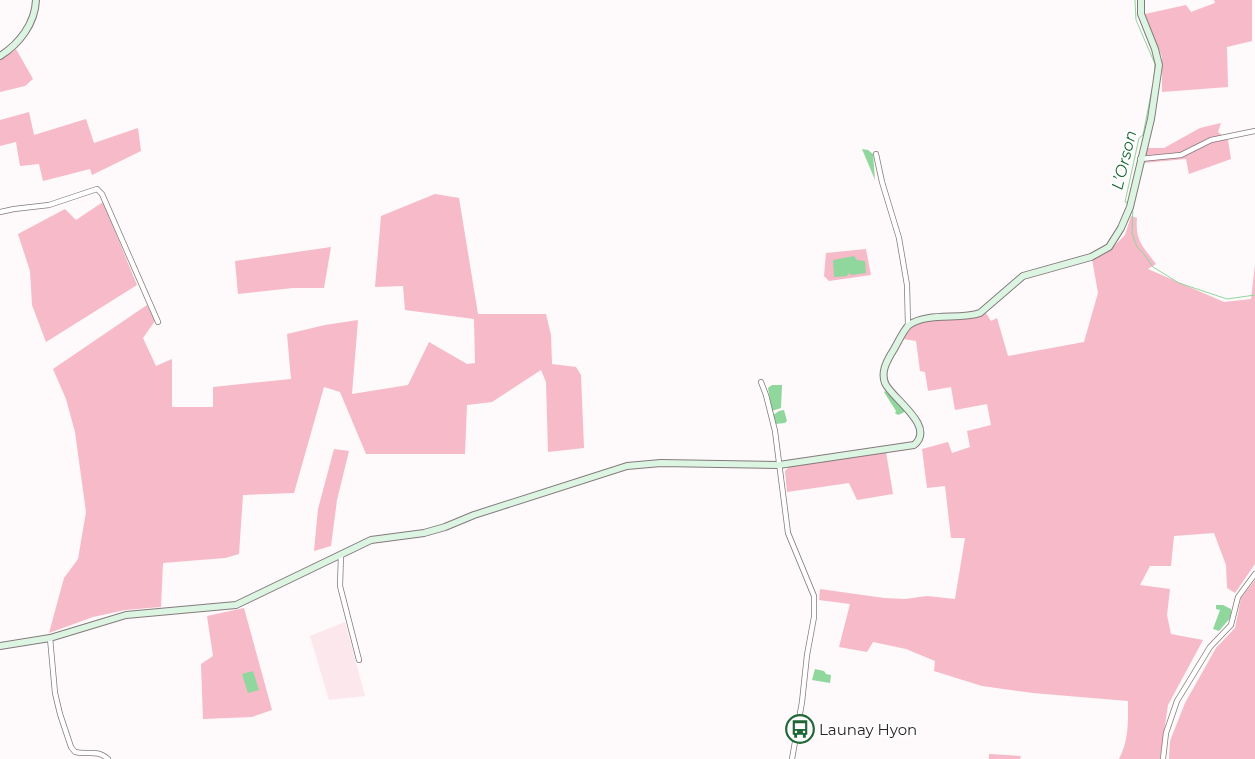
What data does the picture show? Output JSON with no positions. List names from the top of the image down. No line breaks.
{"water":["L’Orson"],"places":{"bus stop":["Launay Hyon"]}}
